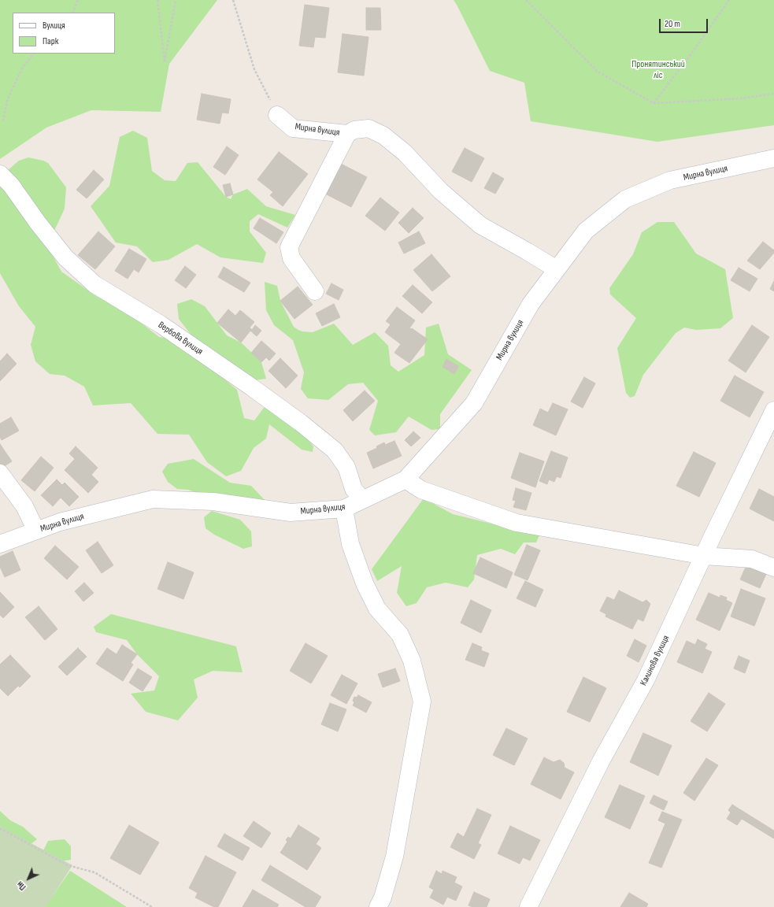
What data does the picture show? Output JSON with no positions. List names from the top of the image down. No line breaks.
{"streets":{"street":["Мирна вулиця","Вербова вулиця","Калинова вулиця"]},"crossings":[["Мирна вулиця","Вербова вулиця"]],"parks":["Пронятинський ліс"],"legend":["Вулиця","Парк"],"scale_bar":"20 m","north":"bottom left"}
